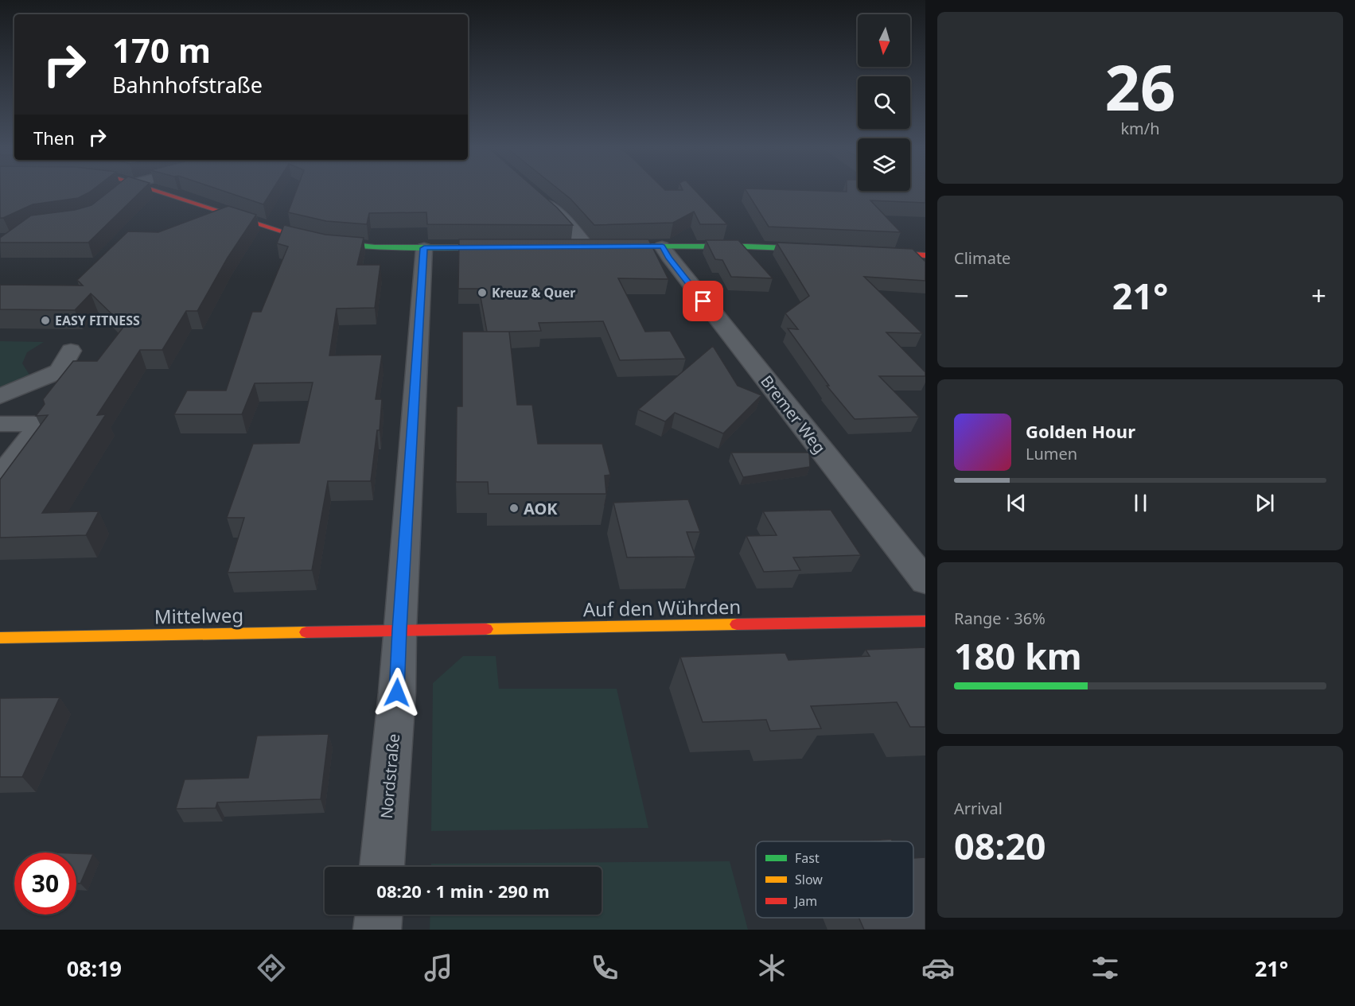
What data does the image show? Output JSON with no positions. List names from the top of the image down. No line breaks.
{"streets":{"street":["Bremer Weg","Auf den Wührden","Mittelweg","Nordstraße"]},"crossings":[["Auf den Wührden","Mittelweg"],["Auf den Wührden","Nordstraße"],["Mittelweg","Nordstraße"]],"places":["Kreuz & Quer","EASY FITNESS","AOK"],"legend":["Fast","Slow","Jam"],"north":"bottom","page":{"tile":[["26","km/h"],"Climate",["Range · 36%","180 km"],["Arrival","08:20"]],"turn":["170 m","Bahnhofstraße"],"then":"Then","heat":["−","21°","+"],"song":["Golden Hour","Lumen"],"limit":"30","trip":"08:20 · 1 min · 290 m","tabs":["08:19","21°"]}}
